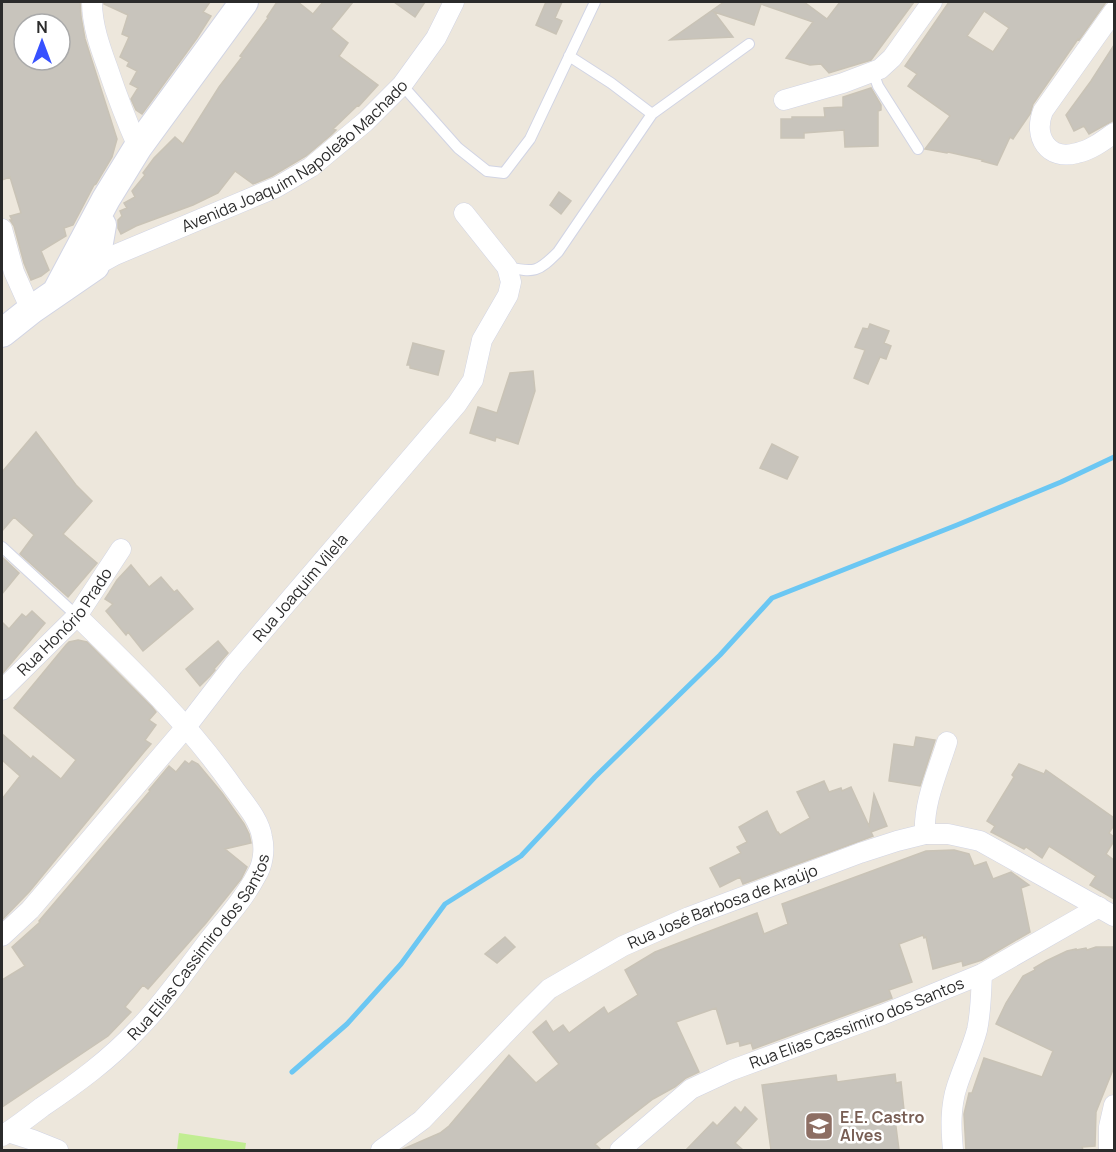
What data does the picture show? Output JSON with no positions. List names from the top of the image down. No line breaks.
{"streets":{"street":["Avenida Joaquim Napoleão Machado","Rua Joaquim Vilela","Rua Honório Prado","Rua José Barbosa de Araújo","Rua Elias Cassimiro dos Santos"]},"crossings":[["Rua Joaquim Vilela","Rua Elias Cassimiro dos Santos"],["Rua Honório Prado","Rua Elias Cassimiro dos Santos"],["Rua José Barbosa de Araújo","Rua Elias Cassimiro dos Santos"]],"places":{"school or university":["E.E. Castro Alves"]},"north":"top"}
